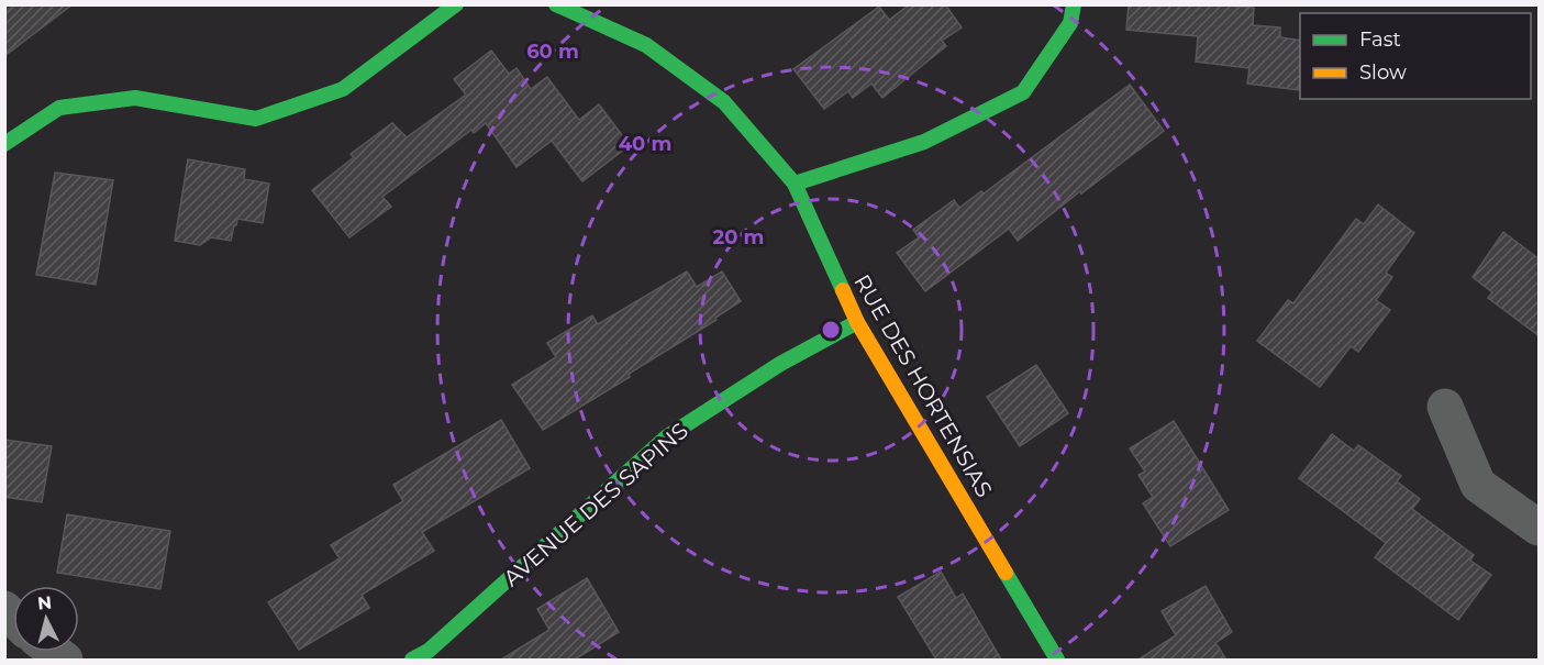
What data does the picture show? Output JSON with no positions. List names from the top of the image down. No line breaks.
{"streets":{"street":["RUE DES HORTENSIAS","AVENUE DES SAPINS"]},"crossings":[["RUE DES HORTENSIAS","AVENUE DES SAPINS"]],"legend":["Fast","Slow"],"north":"top","rings":["60 m","40 m","20 m"]}
